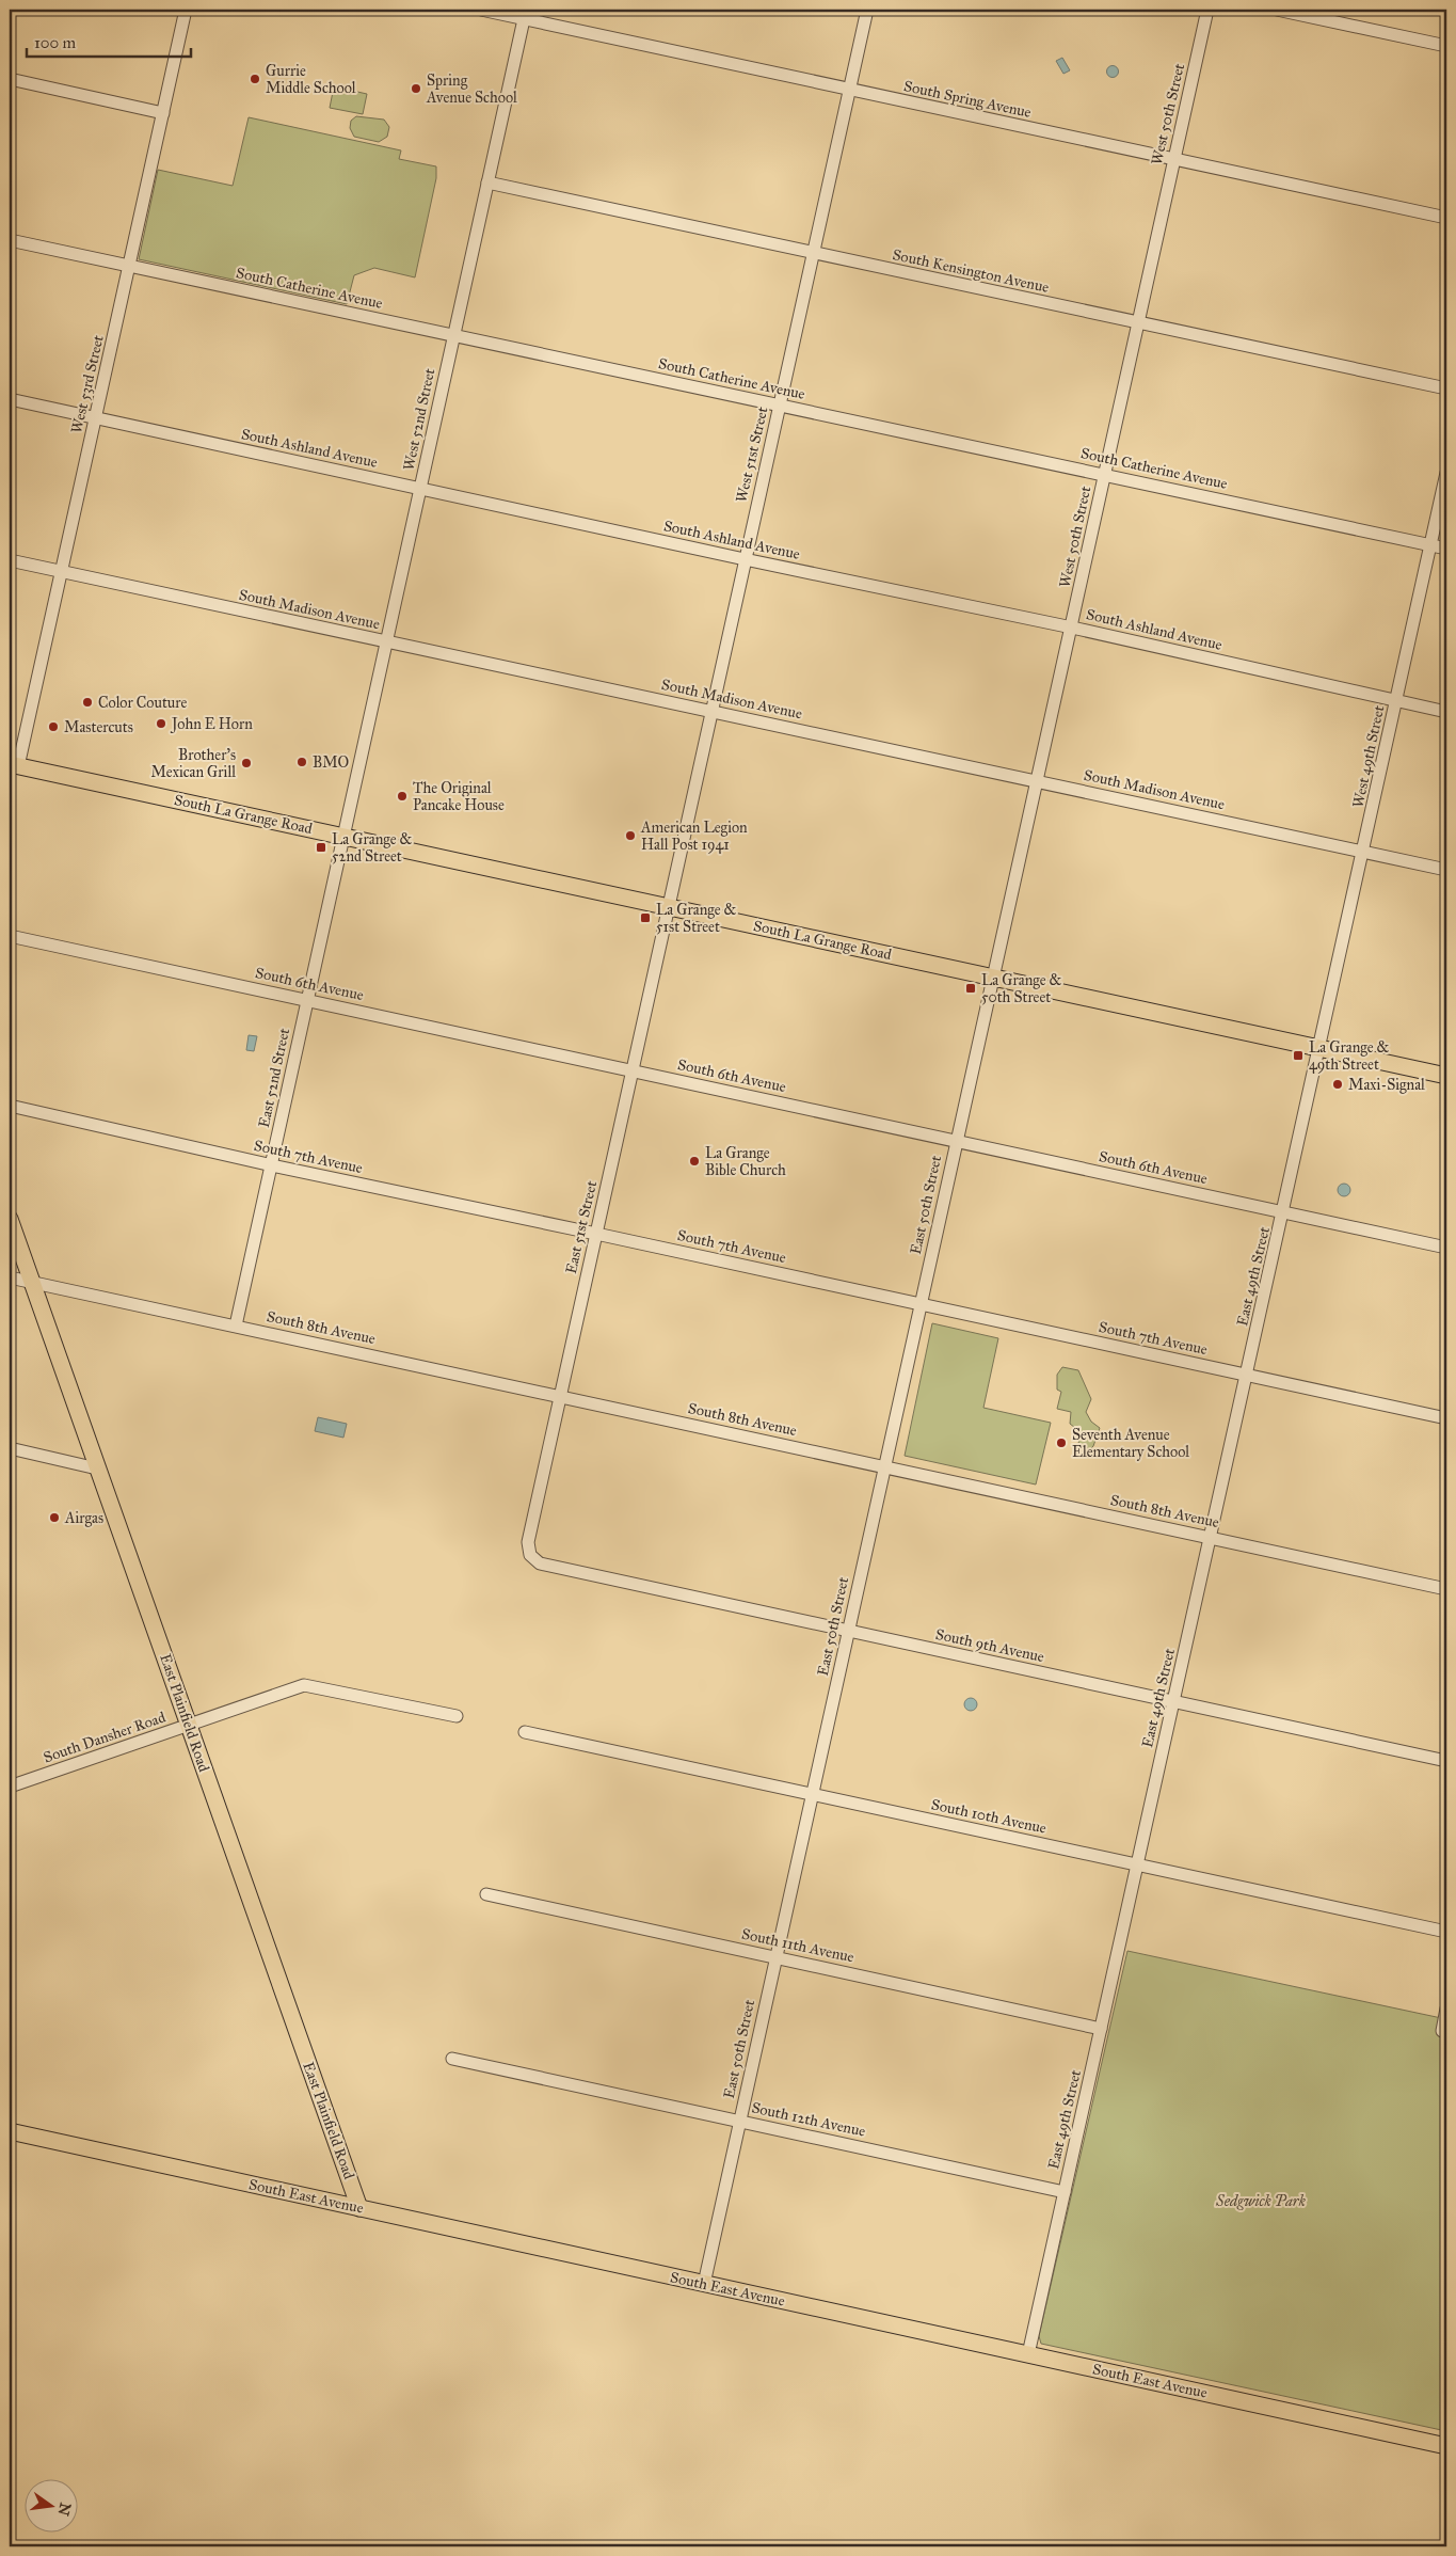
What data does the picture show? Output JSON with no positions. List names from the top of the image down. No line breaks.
{"streets":{"main road":["South La Grange Road","East Plainfield Road","South East Avenue"],"street":["South Spring Avenue","West 50th Street","South Kensington Avenue","South Catherine Avenue","West 53rd Street","West 52nd Street","South Ashland Avenue","West 51st Street","South Madison Avenue","West 49th Street","South 6th Avenue","East 52nd Street","South 7th Avenue","East 50th Street","East 51st Street","East 49th Street","South 8th Avenue","South 9th Avenue","South Dansher Road","South 10th Avenue","South 11th Avenue","South 12th Avenue"]},"crossings":[["South Spring Avenue","West 50th Street"],["South Spring Avenue","West 52nd Street"],["South Spring Avenue","West 51st Street"],["West 50th Street","South Kensington Avenue"],["West 50th Street","South Catherine Avenue"],["West 50th Street","South Ashland Avenue"],["West 50th Street","South Madison Avenue"],["West 50th Street","South La Grange Road"],["West 50th Street","East 50th Street"],["South Kensington Avenue","West 52nd Street"],["South Kensington Avenue","West 51st Street"],["South Catherine Avenue","West 53rd Street"],["South Catherine Avenue","West 52nd Street"],["South Catherine Avenue","West 51st Street"],["South Catherine Avenue","West 49th Street"],["West 53rd Street","South Ashland Avenue"],["West 53rd Street","South Madison Avenue"],["West 53rd Street","South La Grange Road"],["West 52nd Street","South Ashland Avenue"],["West 52nd Street","South Madison Avenue"],["West 52nd Street","South La Grange Road"],["West 52nd Street","East 52nd Street"],["South Ashland Avenue","West 51st Street"],["South Ashland Avenue","West 49th Street"],["West 51st Street","South Madison Avenue"],["West 51st Street","South La Grange Road"],["West 51st Street","East 51st Street"],["South Madison Avenue","West 49th Street"],["West 49th Street","South La Grange Road"],["West 49th Street","East 49th Street"],["South La Grange Road","East 52nd Street"],["South La Grange Road","East 50th Street"],["South La Grange Road","East 51st Street"],["South La Grange Road","East 49th Street"],["South 6th Avenue","East 52nd Street"],["South 6th Avenue","East 50th Street"],["South 6th Avenue","East 51st Street"],["South 6th Avenue","East 49th Street"],["East 52nd Street","South 7th Avenue"],["East 52nd Street","South 8th Avenue"],["South 7th Avenue","East 50th Street"],["South 7th Avenue","East 51st Street"],["South 7th Avenue","East 49th Street"],["East 50th Street","South 8th Avenue"],["East 50th Street","South 9th Avenue"],["East 50th Street","South 10th Avenue"],["East 50th Street","South 11th Avenue"],["East 50th Street","South 12th Avenue"],["East 50th Street","South East Avenue"],["East 51st Street","South 8th Avenue"],["East 51st Street","South 9th Avenue"],["East 49th Street","South 8th Avenue"],["East 49th Street","South 9th Avenue"],["East 49th Street","South 10th Avenue"],["East 49th Street","South 11th Avenue"],["East 49th Street","South 12th Avenue"],["East 49th Street","South East Avenue"],["South 8th Avenue","East Plainfield Road"],["East Plainfield Road","South Dansher Road"],["East Plainfield Road","South East Avenue"]],"parks":["Sedgwick Park"],"places":{"other":["Gurrie Middle School","Spring Avenue School","Color Couture","John E Horn","Mastercuts","BMO","Brother's Mexican Grill","The Original Pancake House","American Legion Hall Post 1941","Maxi-Signal","La Grange Bible Church","Seventh Avenue Elementary School","Airgas"],"transit":["La Grange & 52nd Street","La Grange & 51st Street","La Grange & 50th Street","La Grange & 49th Street"]},"scale_bar":"100 m","north":"right"}
